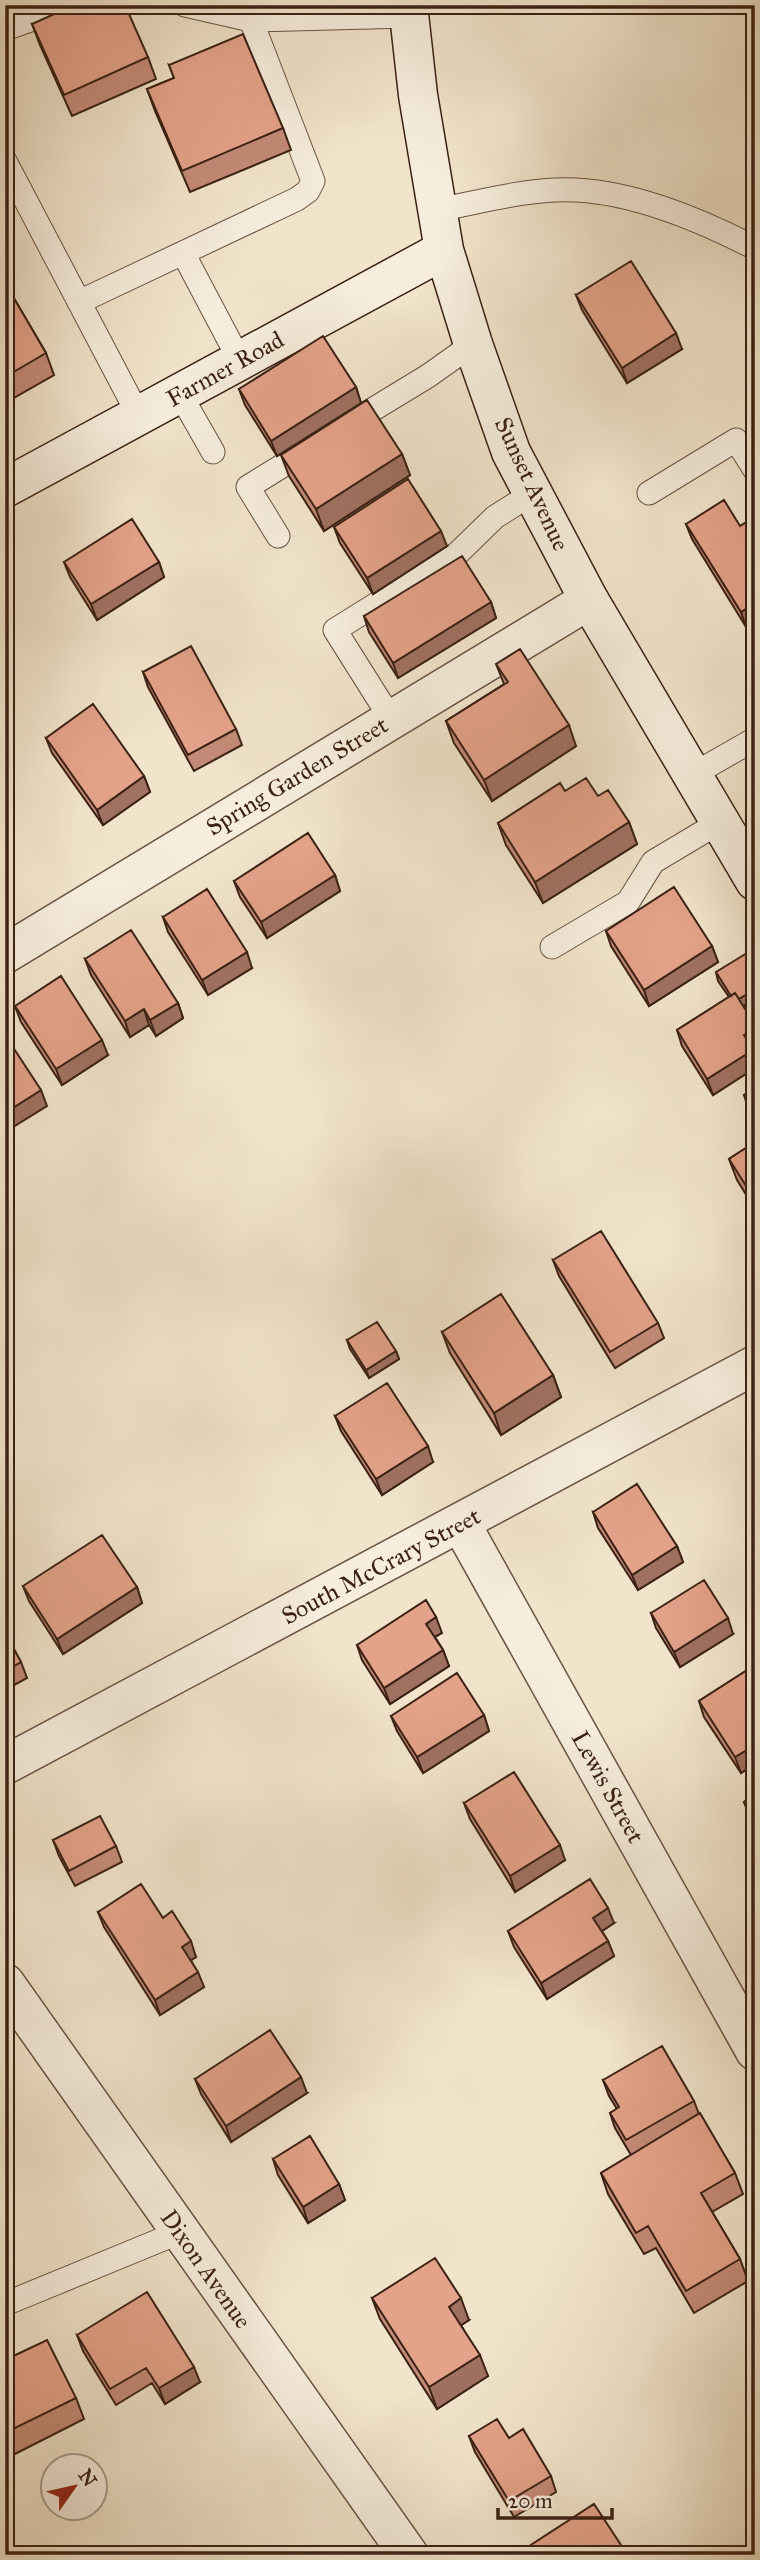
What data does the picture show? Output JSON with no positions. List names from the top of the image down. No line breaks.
{"streets":{"street":["Farmer Road","Sunset Avenue","Spring Garden Street","South McCrary Street","Lewis Street","Dixon Avenue"]},"crossings":[["Farmer Road","Sunset Avenue"],["Sunset Avenue","Spring Garden Street"],["South McCrary Street","Lewis Street"]],"scale_bar":"20 m","north":"top right"}
